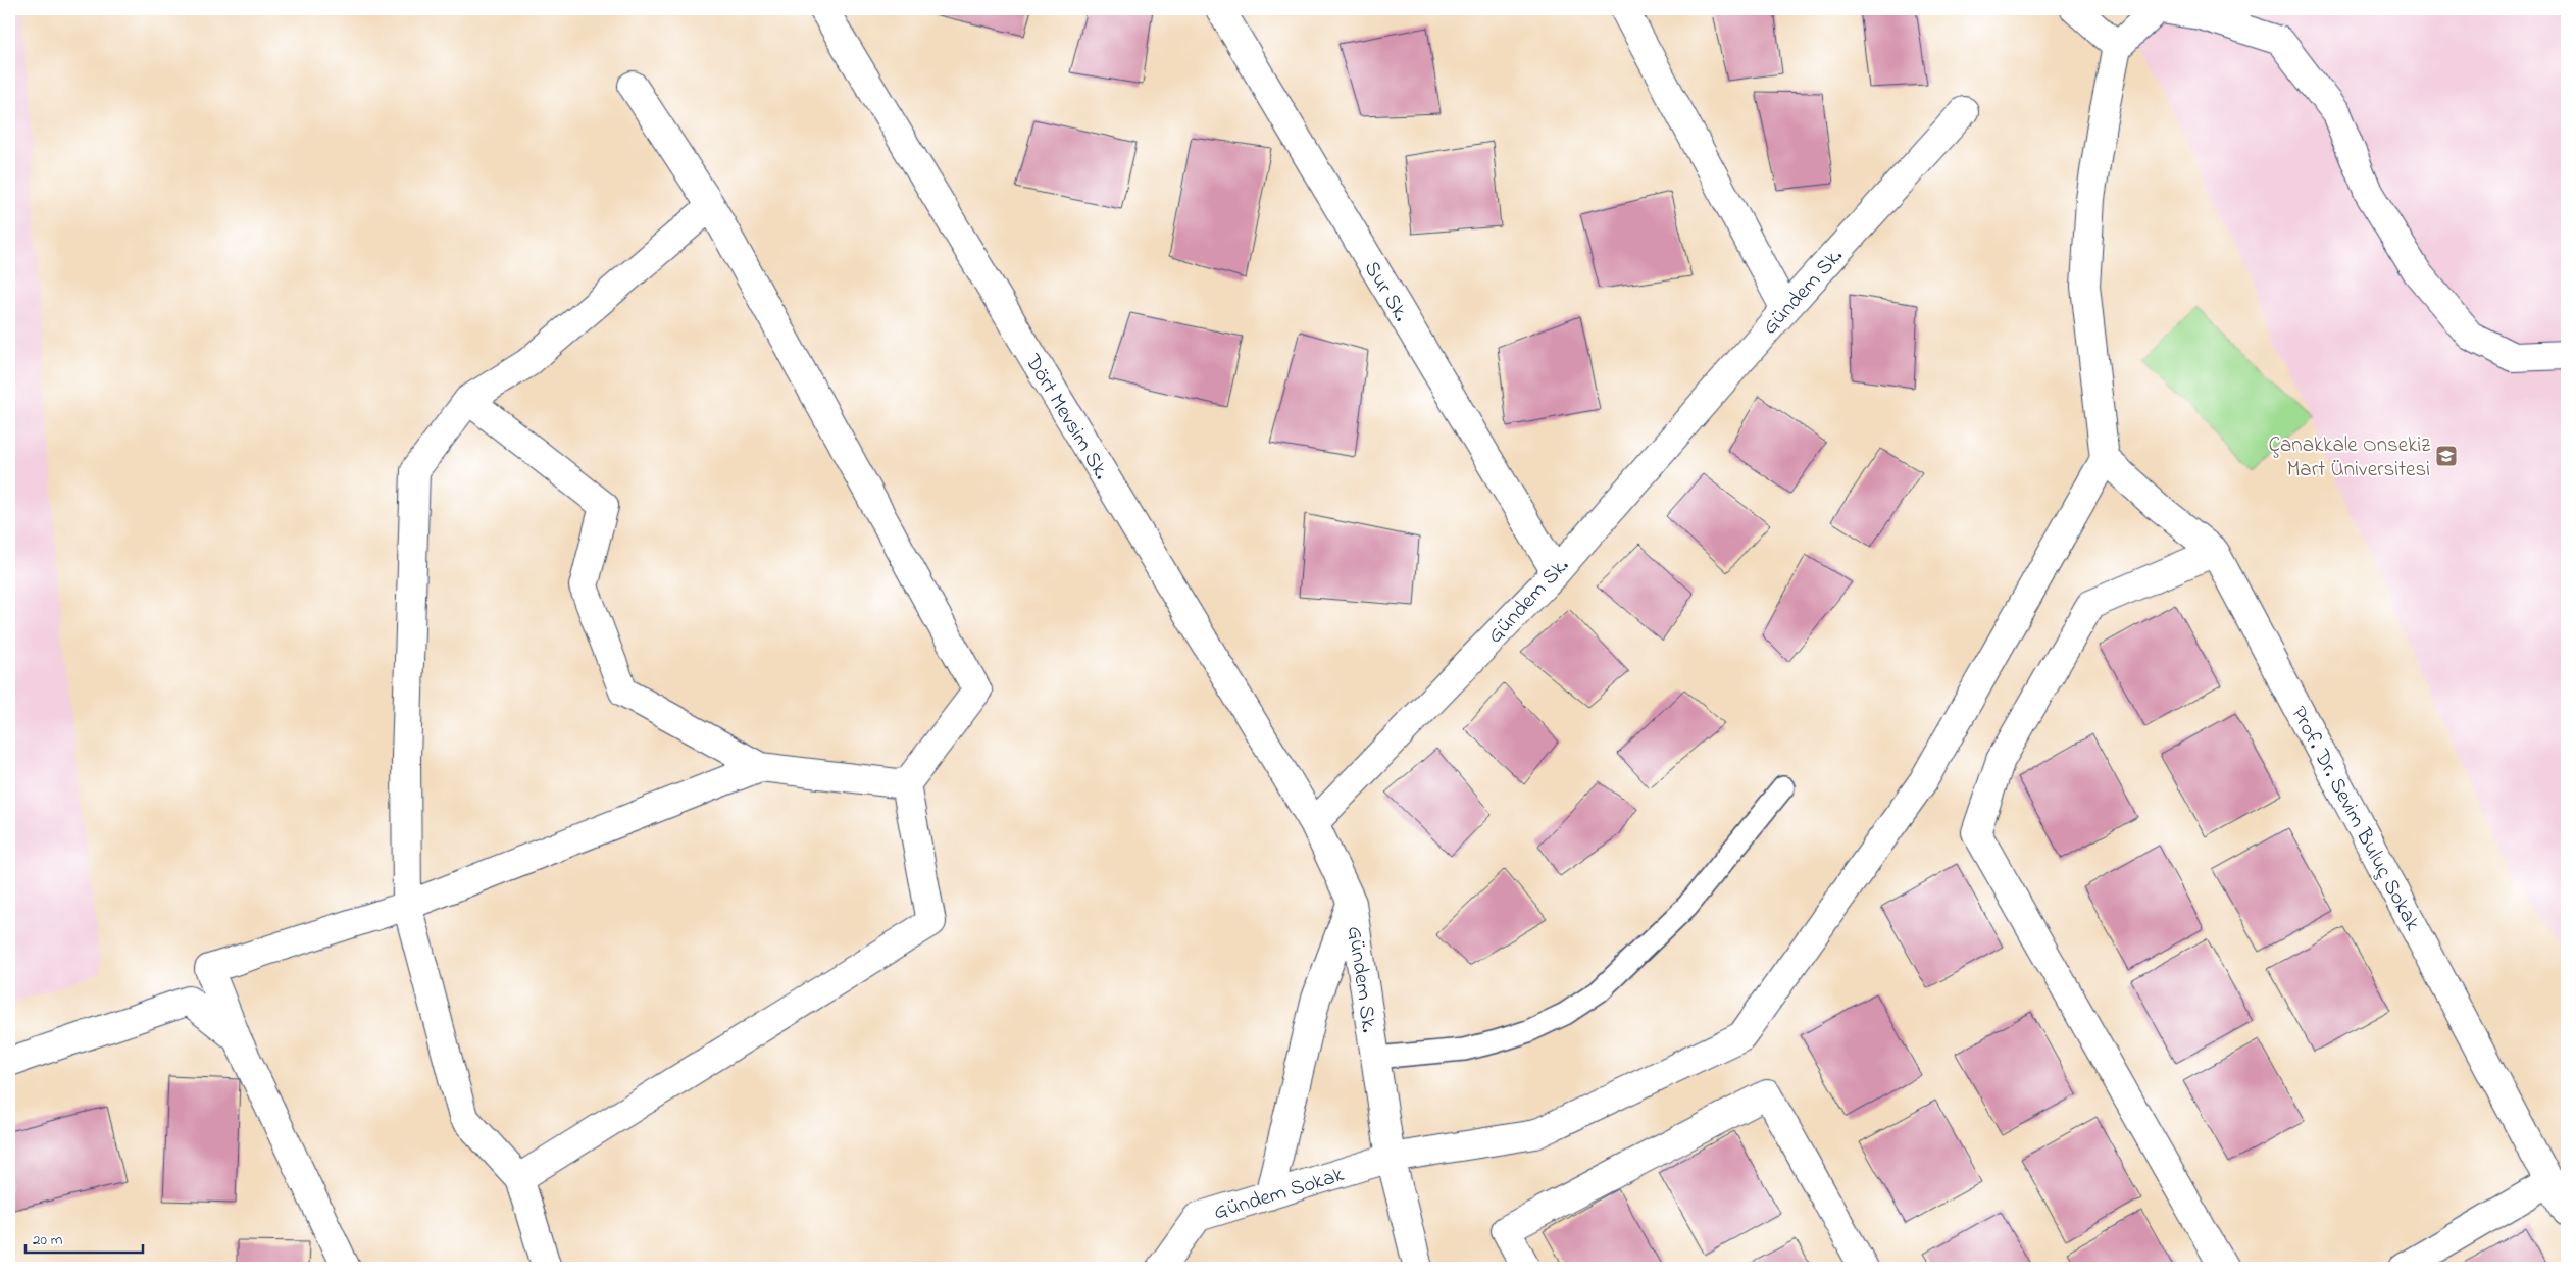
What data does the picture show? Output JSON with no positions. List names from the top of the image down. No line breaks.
{"streets":{"street":["Sur Sk.","Gündem Sk.","Dört Mevsim Sk.","Prof. Dr. Sevim Buluç Sokak","Gündem Sokak"]},"crossings":[["Sur Sk.","Gündem Sk."],["Gündem Sk.","Dört Mevsim Sk."],["Gündem Sk.","Gündem Sokak"],["Prof. Dr. Sevim Buluç Sokak","Gündem Sokak"]],"places":{"school or university":["Çanakkale Onsekiz Mart Üniversitesi"]},"scale_bar":"20 m"}
